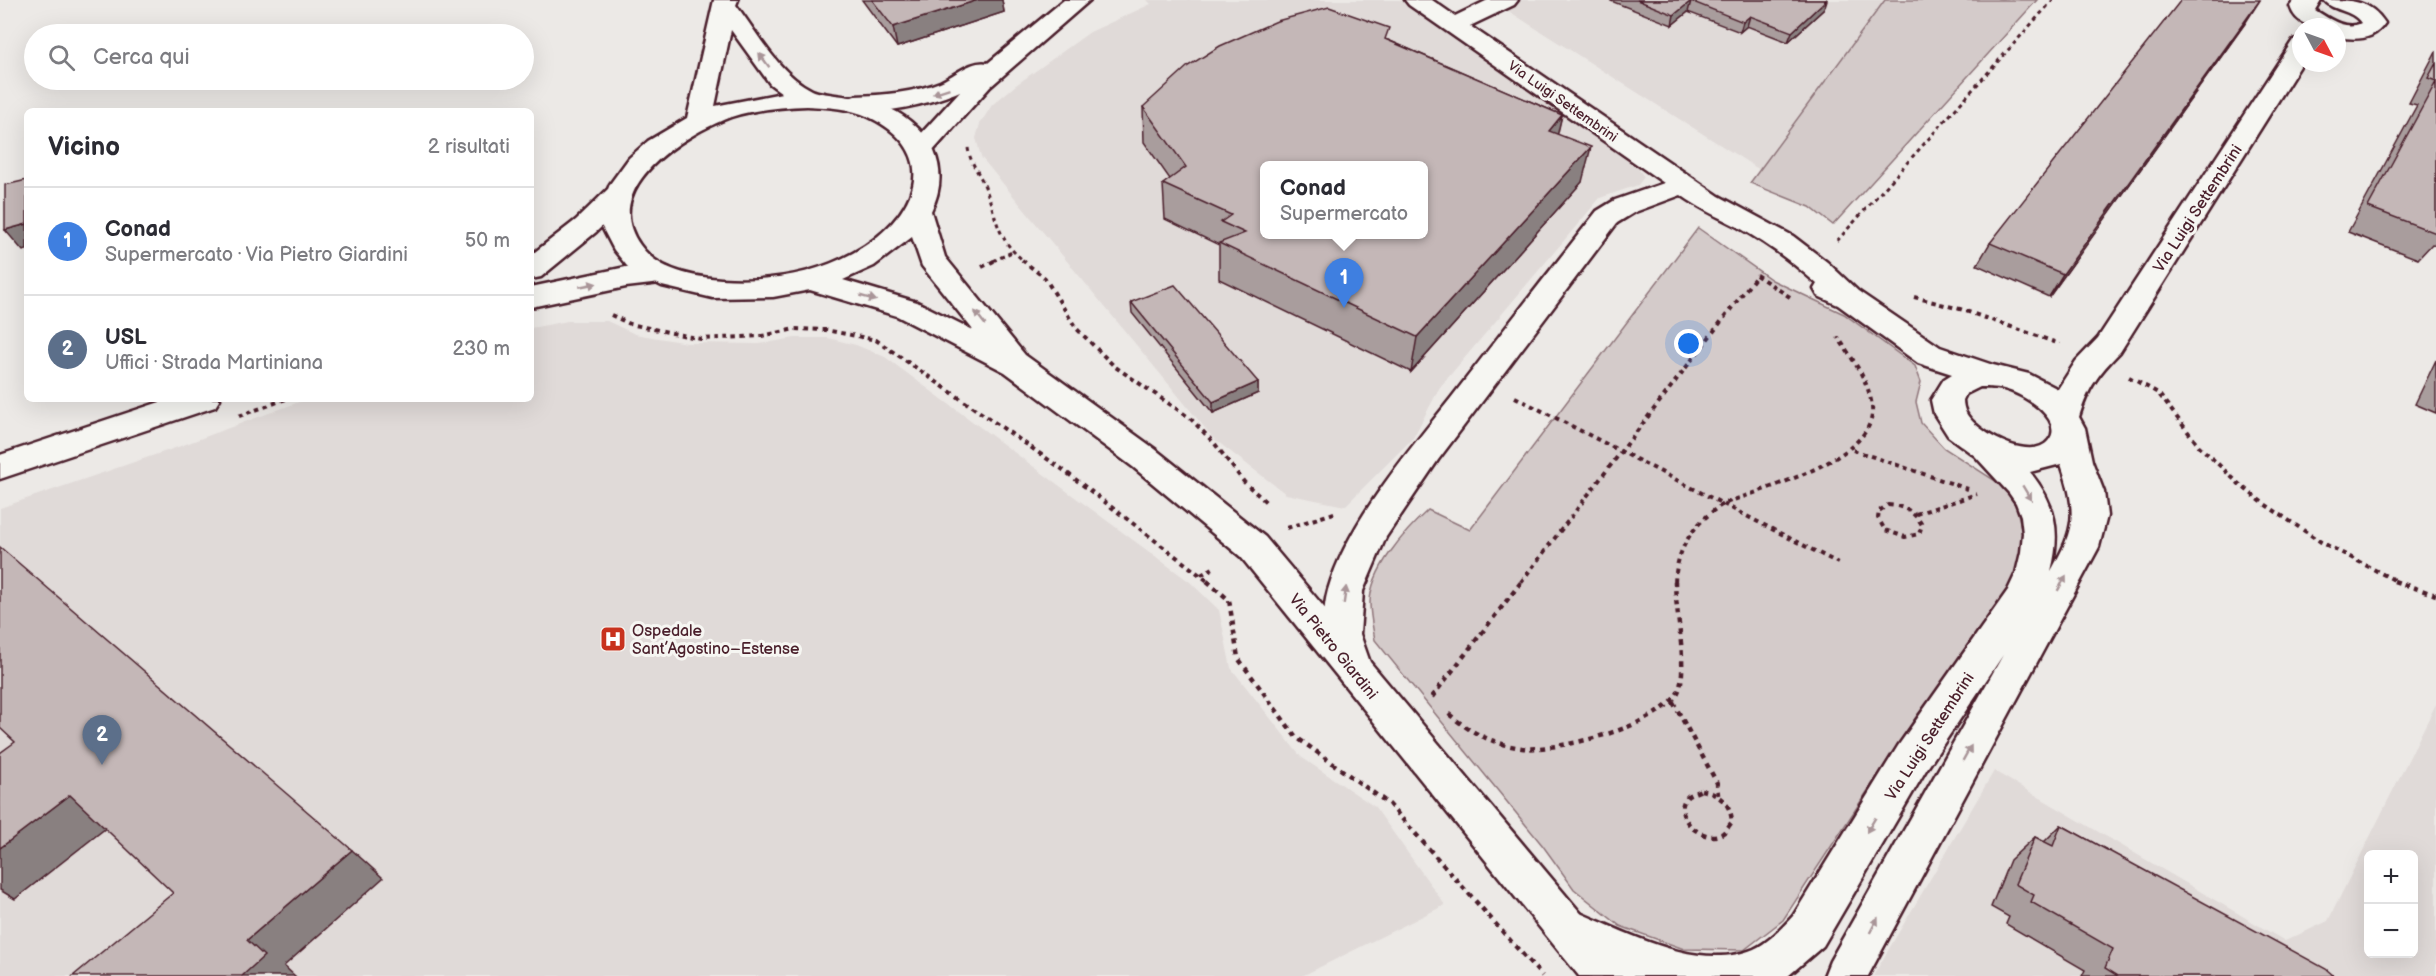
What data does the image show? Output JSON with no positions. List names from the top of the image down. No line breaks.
{"streets":{"street":["Via Luigi Settembrini","Via Pietro Giardini"]},"places":{"hospital":["Ospedale Sant’Agostino–Estense"]},"north":"bottom right","page":{"search":"Cerca qui","heading":["Vicino","2 risultati"],"popup":["Conad","Supermercato"],"list":[{"mark":"1","name":"Conad","note":"Supermercato · Via Pietro Giardini","value":"50 m"},{"mark":"2","name":"USL","note":"Uffici · Strada Martiniana","value":"230 m"}],"pins":["1","2"],"map_buttons":["+","−"]}}
